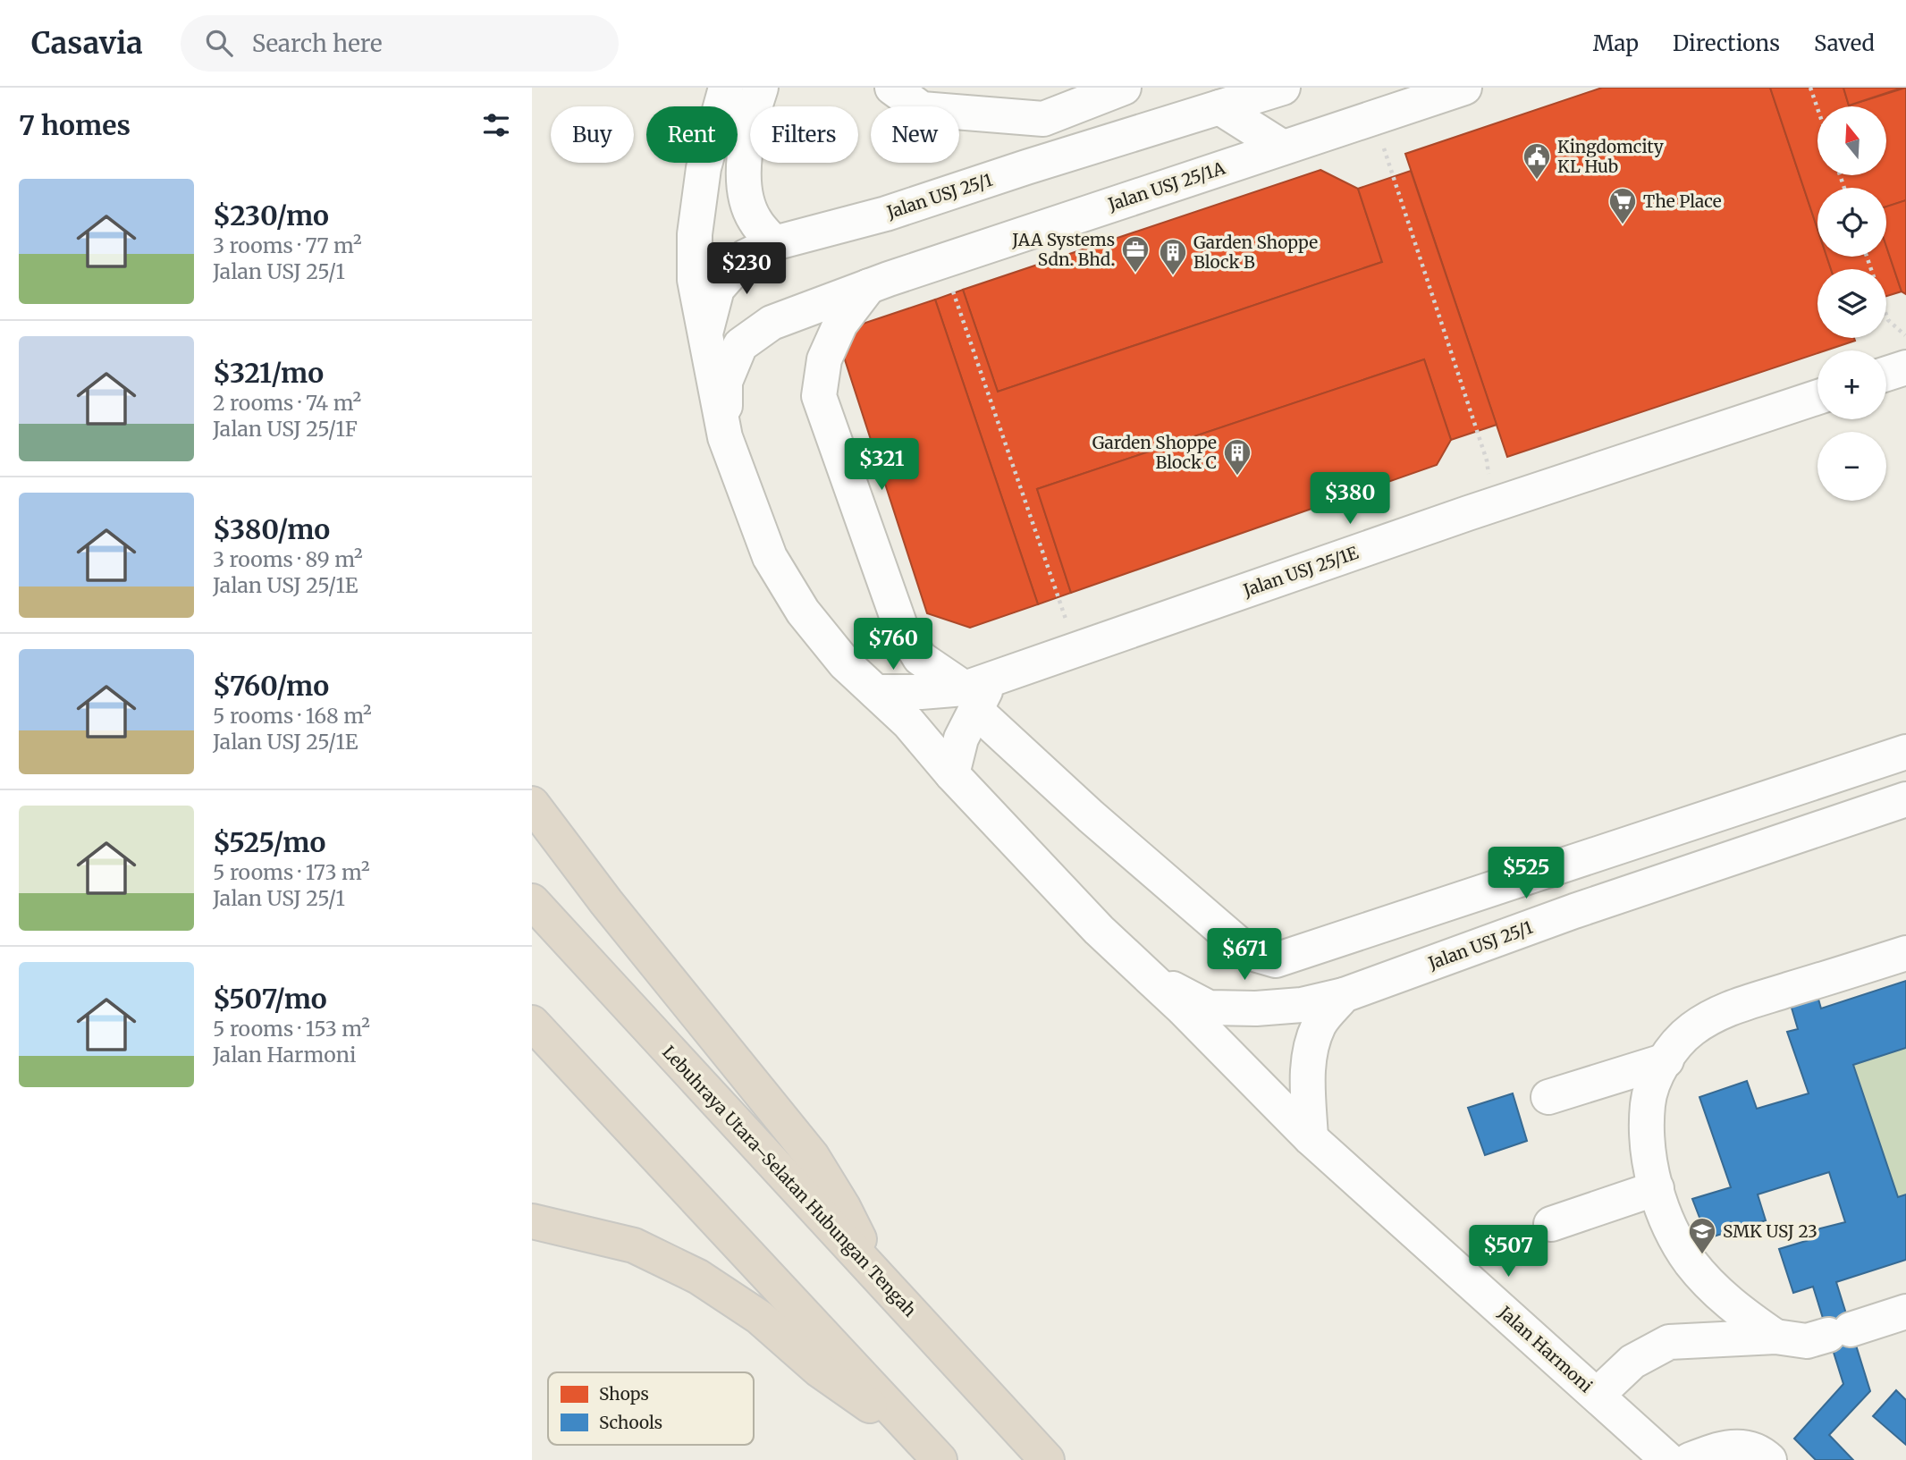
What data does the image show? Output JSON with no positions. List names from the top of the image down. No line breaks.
{"streets":{"highway":["Lebuhraya Utara–Selatan Hubungan Tengah"],"street":["Jalan USJ 25/1A","Jalan USJ 25/1","Jalan USJ 25/1E","Jalan Harmoni"]},"crossings":[["Jalan USJ 25/1A","Jalan Harmoni"],["Jalan USJ 25/1","Jalan Harmoni"],["Jalan USJ 25/1E","Jalan Harmoni"]],"places":{"public building":["Kingdomcity KL Hub"],"supermarket":["The Place"],"office":["JAA Systems Sdn. Bhd."],"building":["Garden Shoppe Block B","Garden Shoppe Block C"],"school or university":["SMK USJ 23"]},"legend":["Shops","Schools"],"north":"top","page":{"header":"Casavia","search":"Search here","nav":["Map","Directions","Saved"],"heading":"7 homes","map_buttons":["+","−"],"chip":["Buy","Rent","Filters","New"],"list":[{"name":"$230/mo","note":"3 rooms · 77 m² · Jalan USJ 25/1"},{"name":"$321/mo","note":"2 rooms · 74 m² · Jalan USJ 25/1F"},{"name":"$380/mo","note":"3 rooms · 89 m² · Jalan USJ 25/1E"},{"name":"$760/mo","note":"5 rooms · 168 m² · Jalan USJ 25/1E"},{"name":"$525/mo","note":"5 rooms · 173 m² · Jalan USJ 25/1"},{"name":"$507/mo","note":"5 rooms · 153 m² · Jalan Harmoni"}],"price":["$230","$321","$380","$760","$525","$671","$507"]}}
